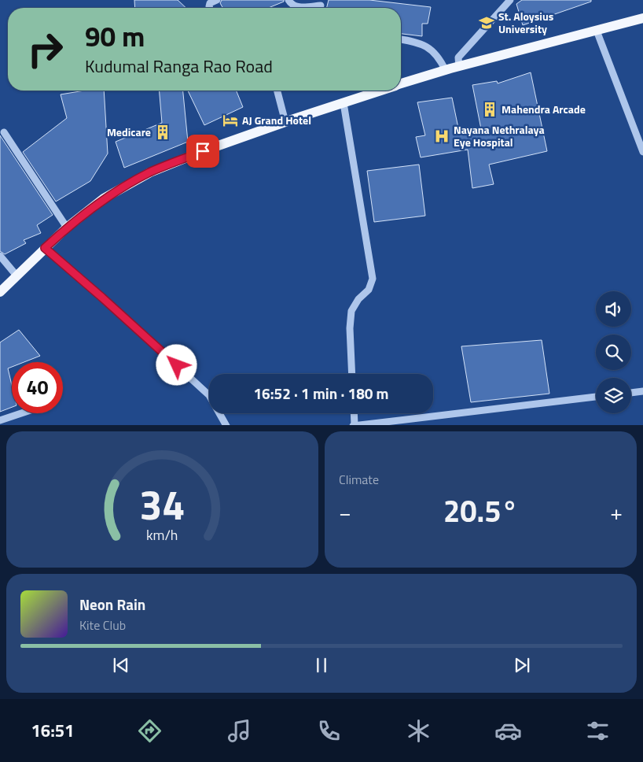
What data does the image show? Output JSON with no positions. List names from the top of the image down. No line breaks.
{"places":{"school or university":["St. Aloysius University"],"building":["Mahendra Arcade","Medicare"],"hotel":["AJ Grand Hotel"],"hospital":["Nayana Nethralaya Eye Hospital"]},"page":{"turn":["90 m","Kudumal Ranga Rao Road"],"limit":"40","trip":"16:52 · 1 min · 180 m","tile":"Climate","heat":["−","20.5°","+"],"song":["Neon Rain","Kite Club"],"tabs":"16:51","gauge":["34","km/h"]}}
